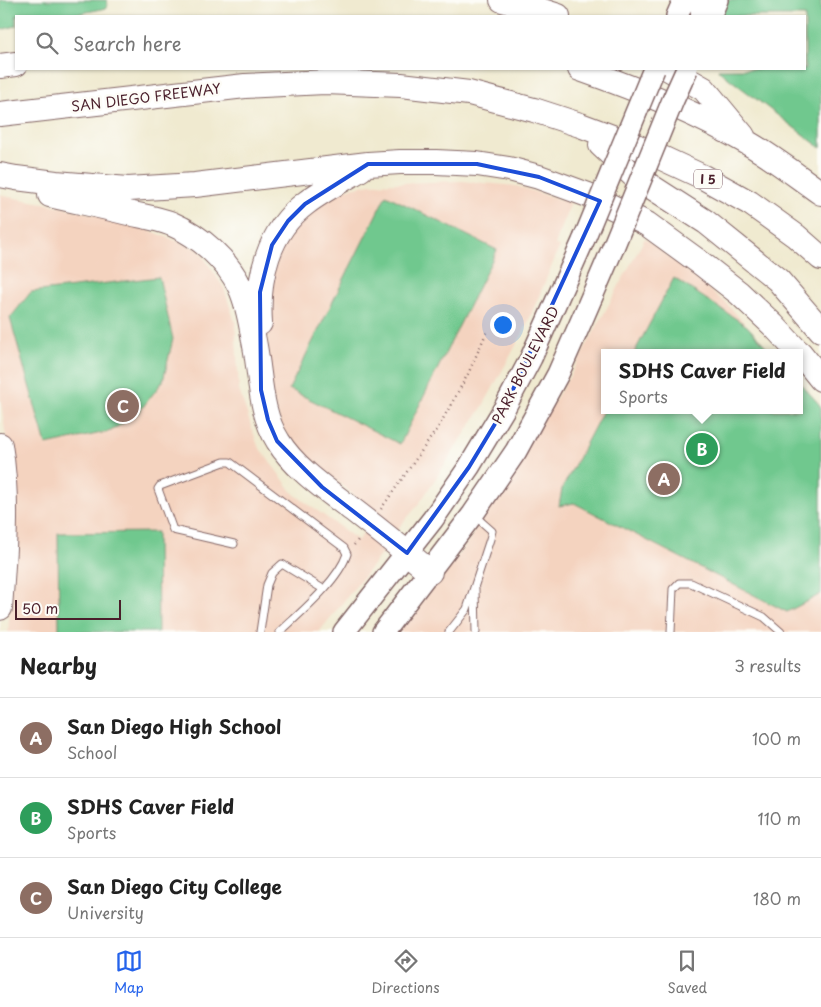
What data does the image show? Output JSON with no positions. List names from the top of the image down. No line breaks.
{"streets":{"highway":["SAN DIEGO FREEWAY","I 5"],"main road":["PARK BOULEVARD"]},"scale_bar":"50 m","page":{"search":"Search here","popup":["SDHS Caver Field","Sports"],"pins":["C","B","A"],"scale":"50 m","heading":["Nearby","3 results"],"list":[{"mark":"A","name":"San Diego High School","note":"School","value":"100 m"},{"mark":"B","name":"SDHS Caver Field","note":"Sports","value":"110 m"},{"mark":"C","name":"San Diego City College","note":"University","value":"180 m"}],"nav":["Map","Directions","Saved"]}}
